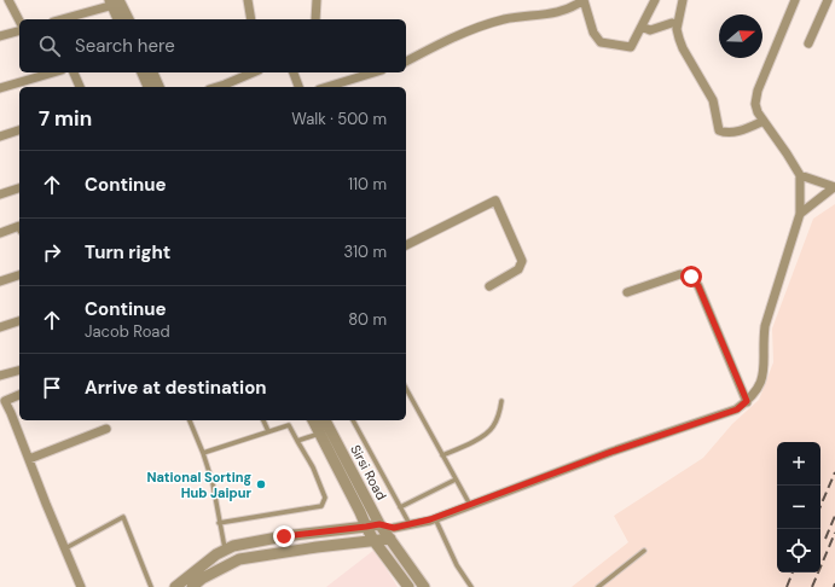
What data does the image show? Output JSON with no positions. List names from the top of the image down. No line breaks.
{"streets":{"street":["Sirsi Road"]},"places":["National Sorting Hub Jaipur"],"north":"right","page":{"search":"Search here","heading":["7 min","Walk · 500 m"],"list":[["Continue","110 m"],["Turn right","310 m"],["Continue","Jacob Road","80 m"],"Arrive at destination"],"map_buttons":["+","−"]}}
